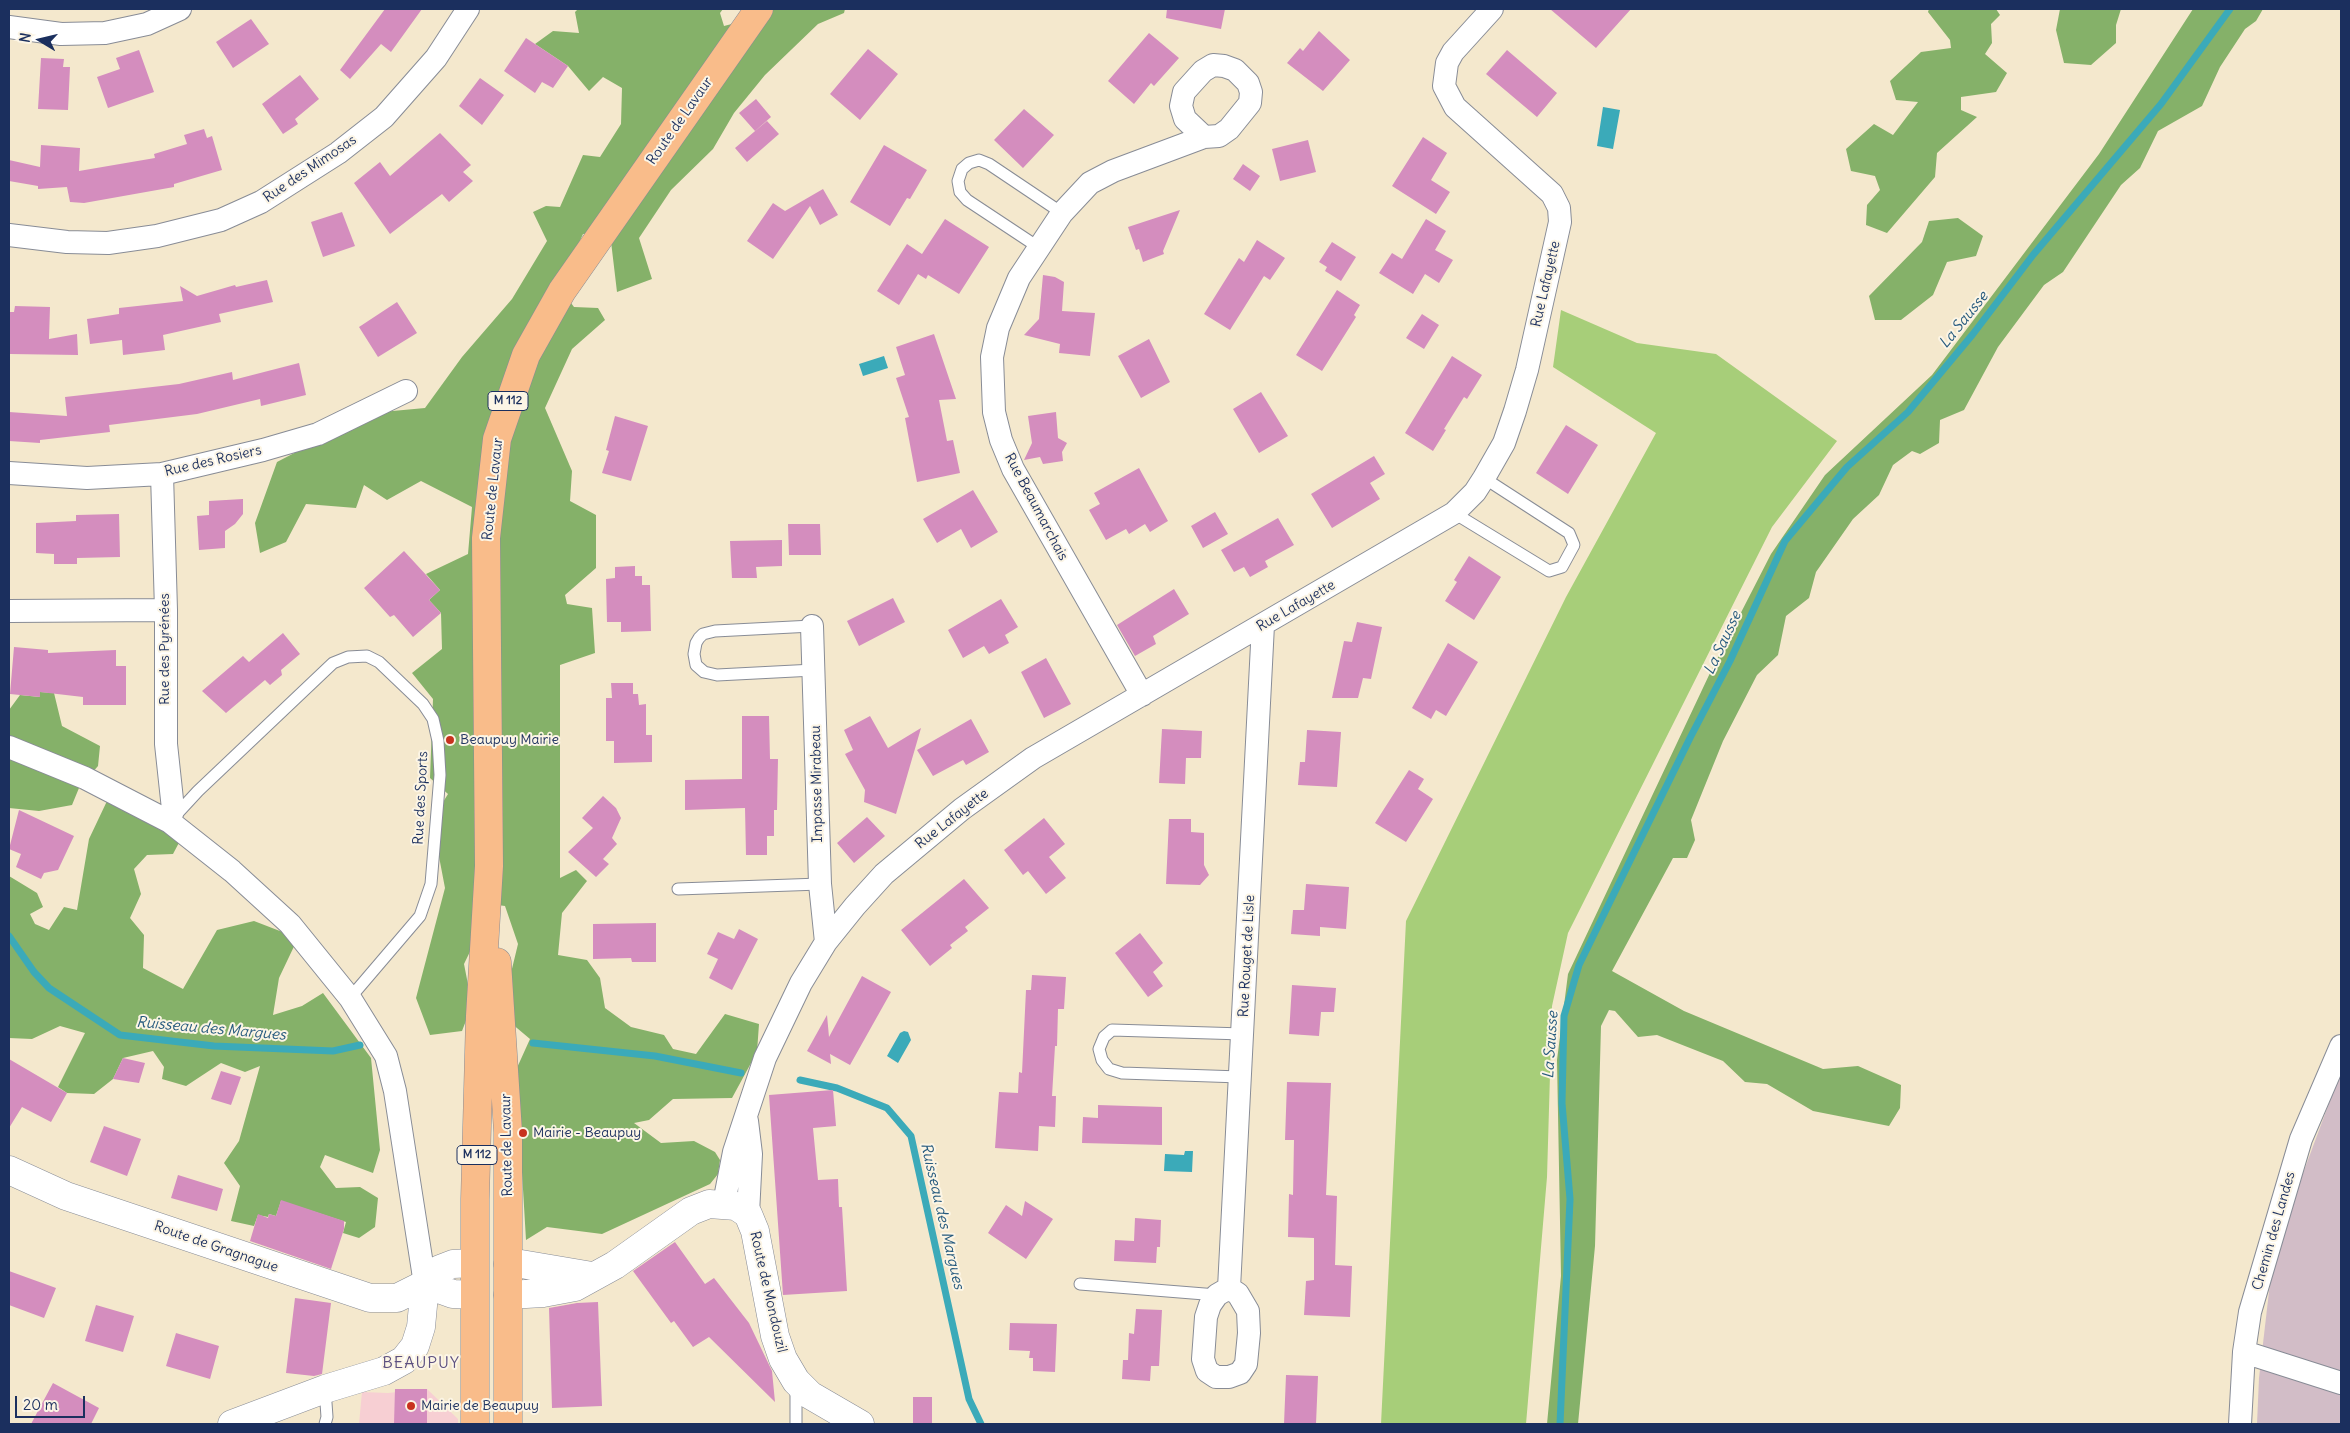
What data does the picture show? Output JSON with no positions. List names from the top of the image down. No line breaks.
{"streets":{"main road":["Route de Lavaur","M 112"],"street":["Rue des Mimosas","Rue Lafayette","Rue des Rosiers","Rue Beaumarchais","Rue des Pyrénées","Impasse Mirabeau","Rue Rouget de Lisle","Chemin des Landes","Route de Gragnague","Route de Mondouzil"],"lane":["Rue des Sports"]},"crossings":[["Route de Lavaur","Route de Gragnague"],["Rue Lafayette","Rue Beaumarchais"],["Rue Lafayette","Impasse Mirabeau"],["Rue Lafayette","Rue Rouget de Lisle"],["Rue Lafayette","Route de Mondouzil"],["Rue des Rosiers","Rue des Pyrénées"],["Rue des Pyrénées","Rue des Sports"]],"districts":["BEAUPUY"],"water":["La Sausse","Ruisseau des Margues"],"places":["Beaupuy Mairie","Mairie - Beaupuy","Mairie de Beaupuy"],"scale_bar":"20 m","north":"left"}
